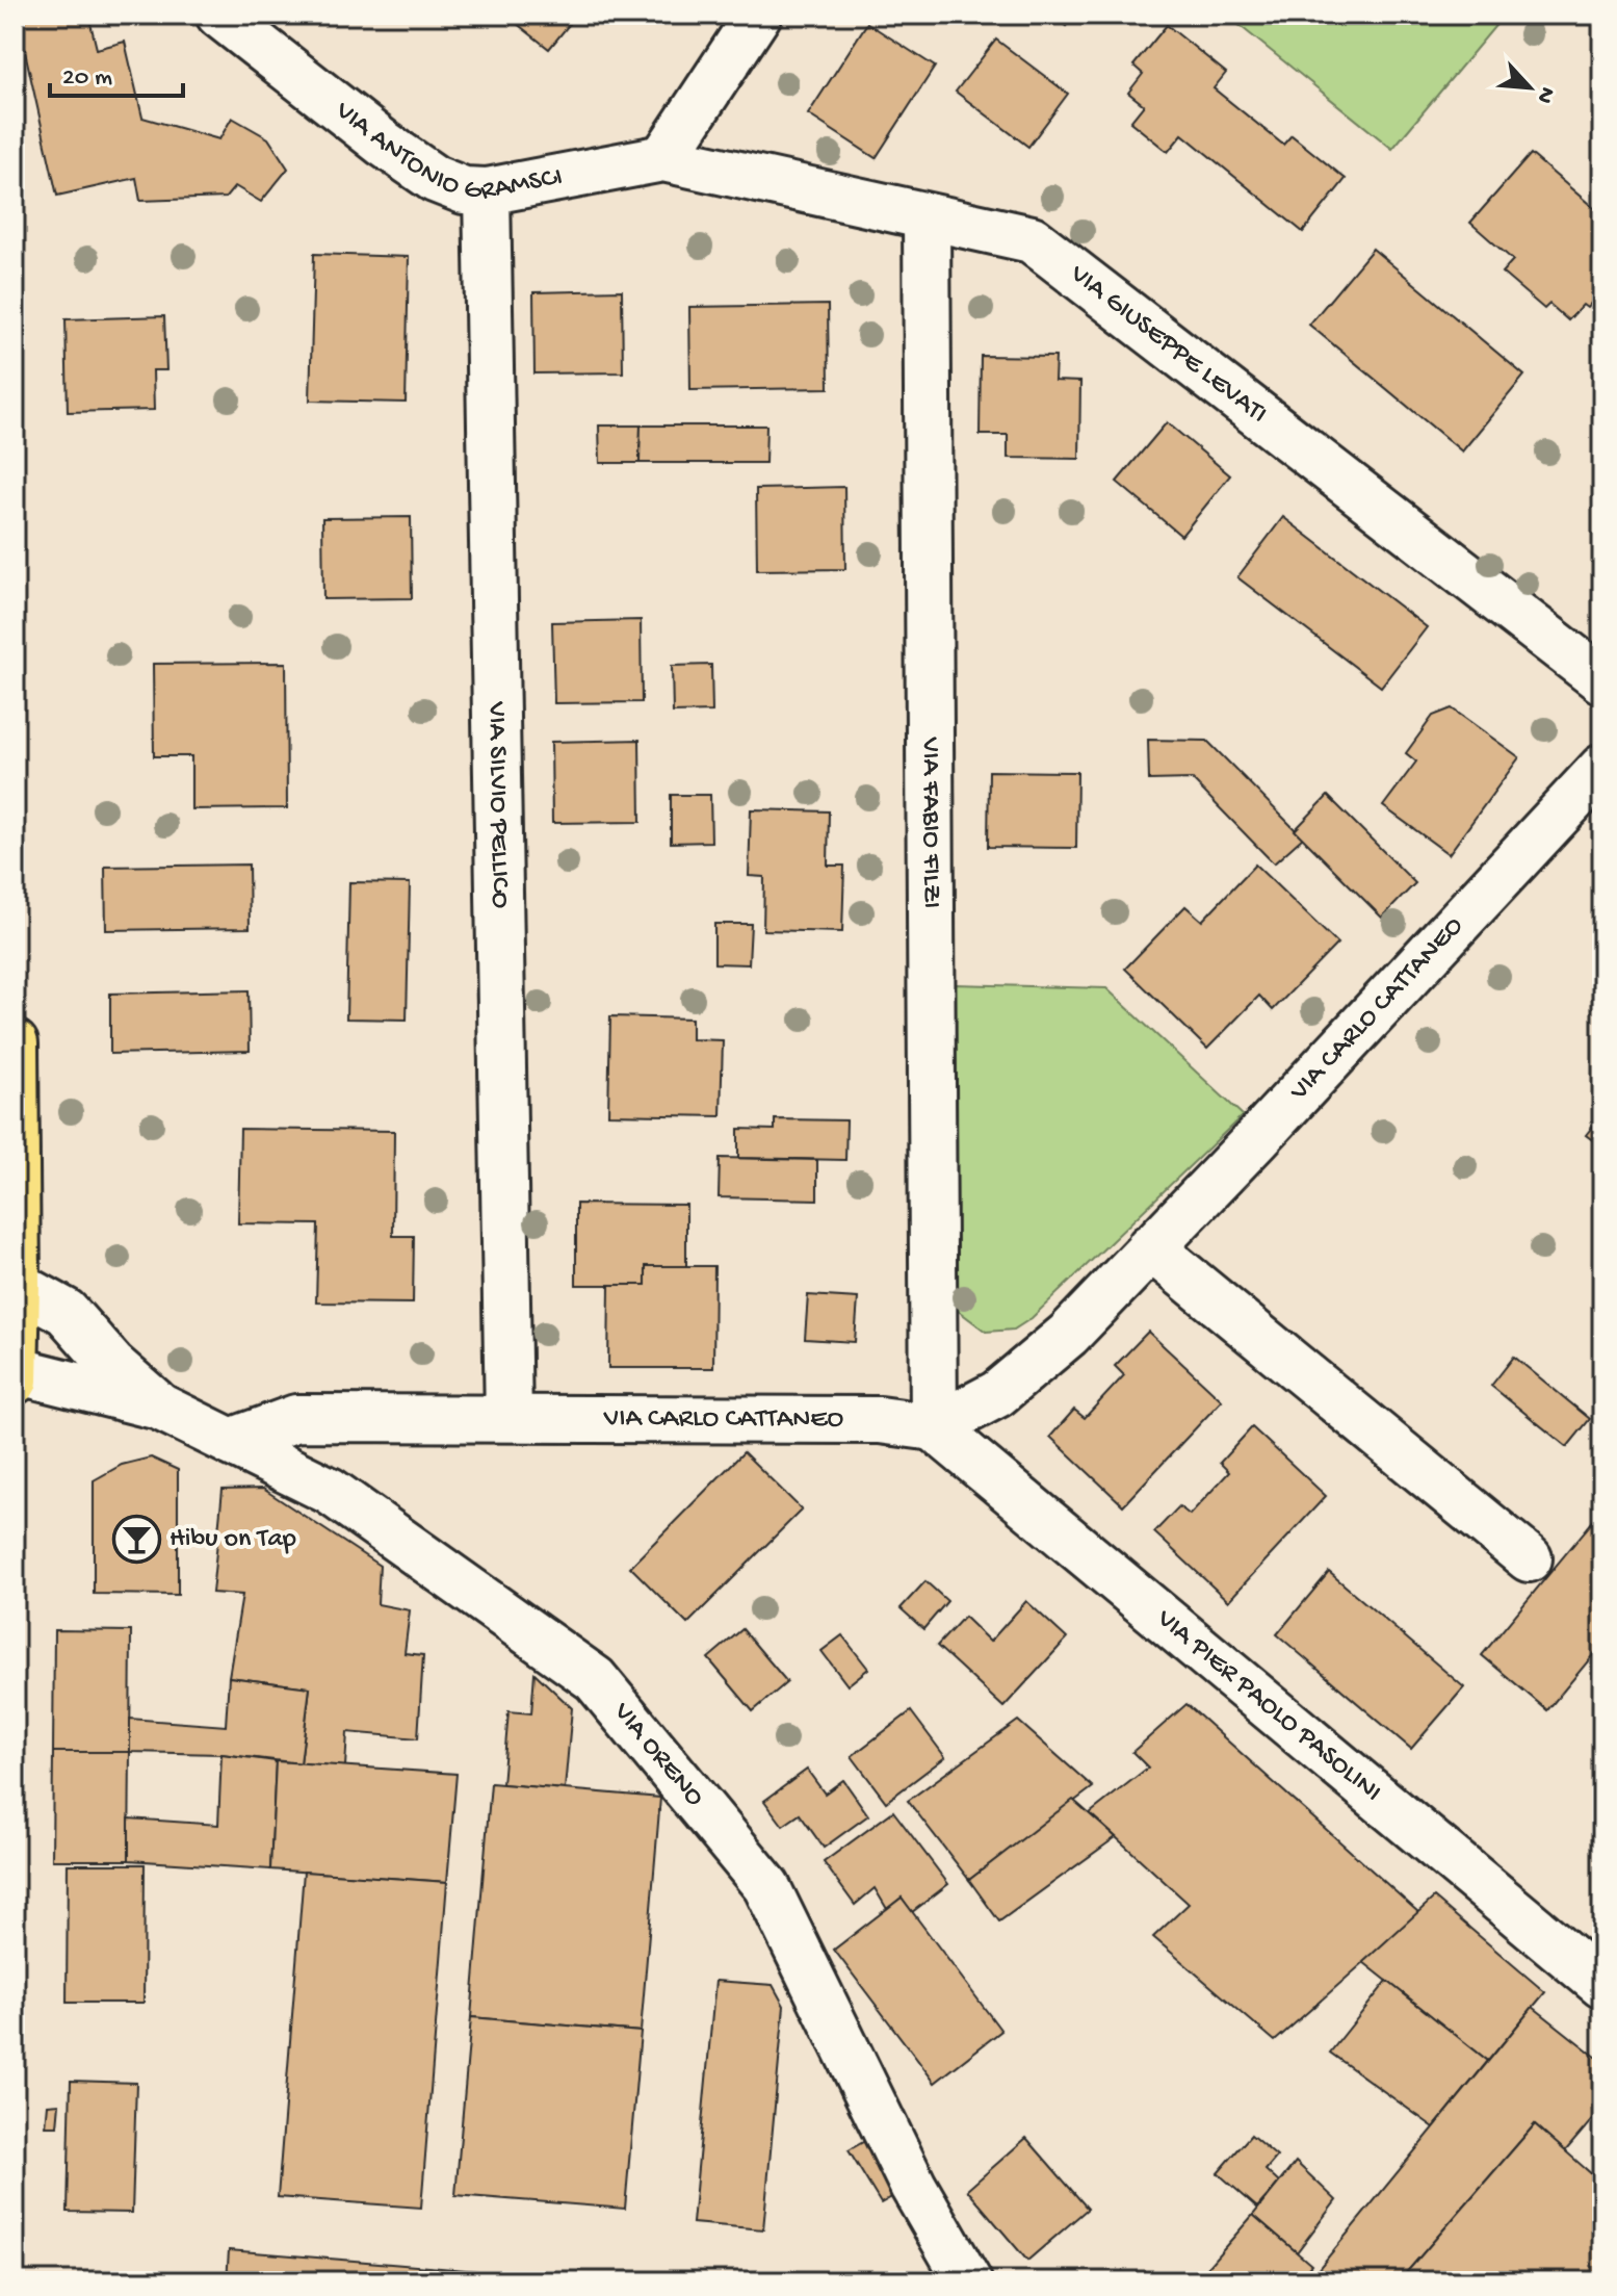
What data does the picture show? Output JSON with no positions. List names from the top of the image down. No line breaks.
{"streets":{"street":["VIA ANTONIO GRAMSCI","VIA GIUSEPPE LEVATI","VIA SILVIO PELLICO","VIA FABIO FILZI","VIA CARLO CATTANEO","VIA PIER PAOLO PASOLINI","VIA ORENO"]},"crossings":[["VIA ANTONIO GRAMSCI","VIA GIUSEPPE LEVATI"],["VIA ANTONIO GRAMSCI","VIA SILVIO PELLICO"],["VIA GIUSEPPE LEVATI","VIA FABIO FILZI"],["VIA SILVIO PELLICO","VIA CARLO CATTANEO"],["VIA FABIO FILZI","VIA CARLO CATTANEO"],["VIA FABIO FILZI","VIA PIER PAOLO PASOLINI"],["VIA CARLO CATTANEO","VIA PIER PAOLO PASOLINI"],["VIA CARLO CATTANEO","VIA ORENO"]],"places":{"bar":["Hibu on Tap"]},"scale_bar":"20 m","north":"bottom right"}
